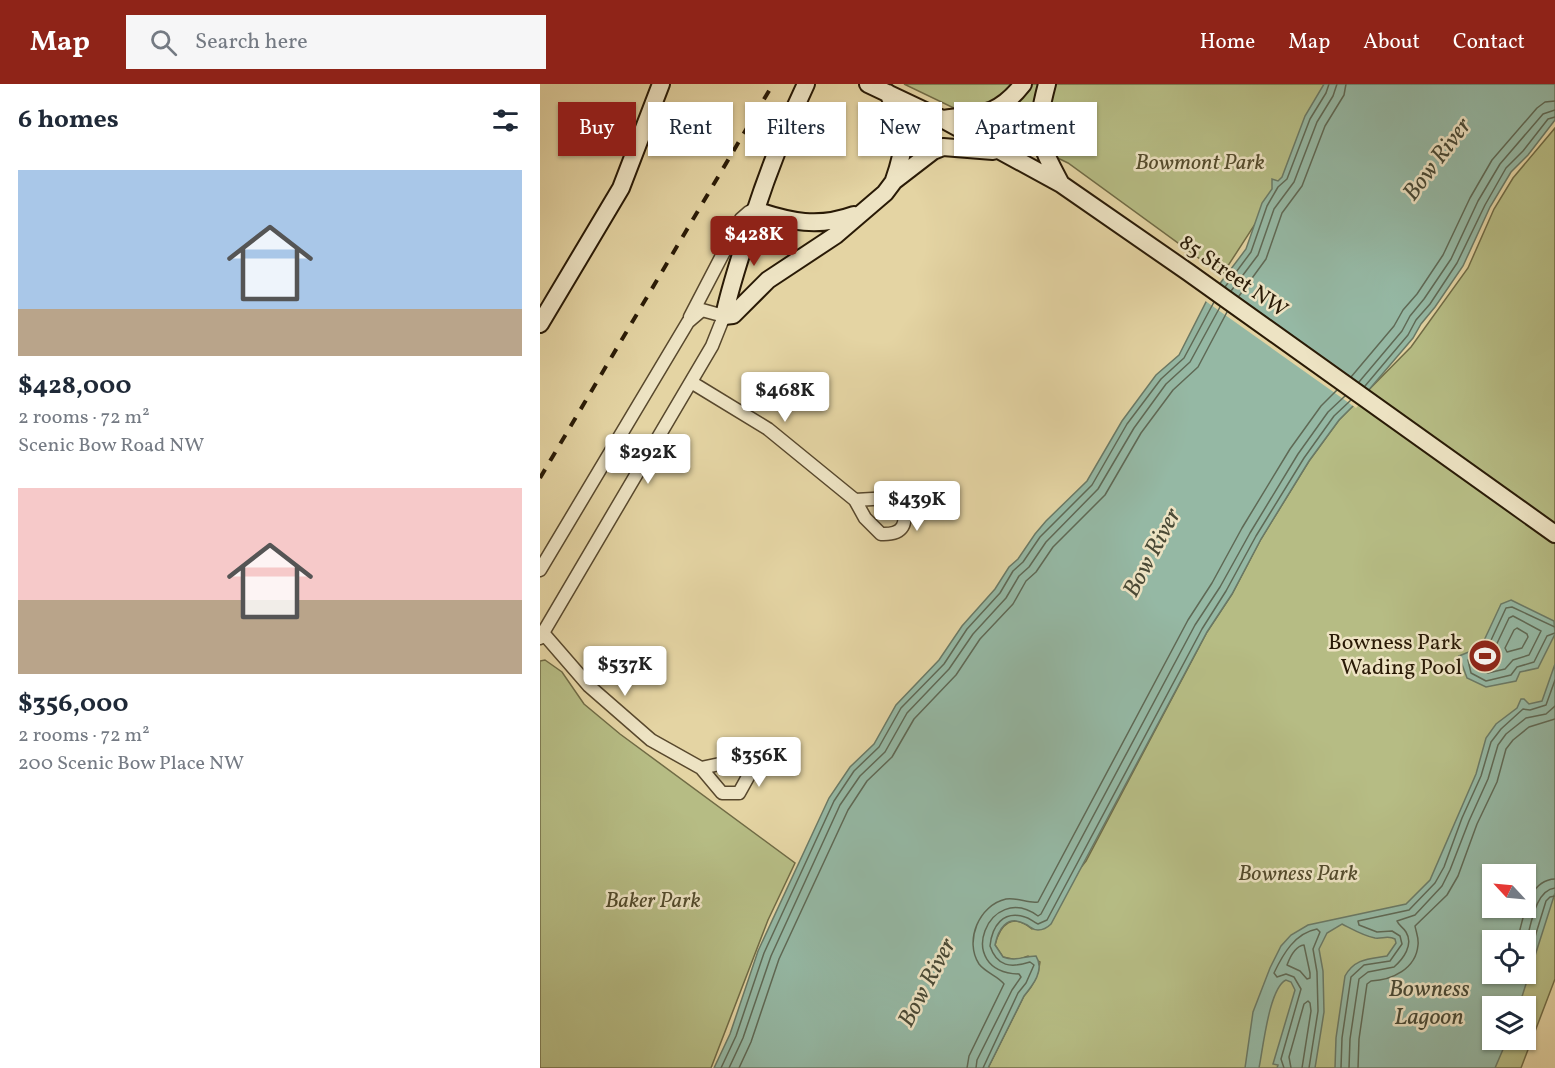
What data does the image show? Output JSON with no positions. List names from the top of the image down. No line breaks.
{"streets":{"street":["85 Street NW"]},"water":["Bow River","Bowness Lagoon"],"parks":["Bowmont Park","Bowness Park","Baker Park"],"places":{"sports":["Bowness Park Wading Pool"]},"north":"top left","page":{"header":"Map","search":"Search here","nav":["Home","Map","About","Contact"],"heading":"6 homes","chip":["Buy","Rent","Filters","New","Apartment"],"list":[{"name":"$428,000","note":"2 rooms · 72 m² · Scenic Bow Road NW"},{"name":"$356,000","note":"2 rooms · 72 m² · 200 Scenic Bow Place NW"}],"price":["$428K","$468K","$292K","$439K","$537K","$356K"]}}
